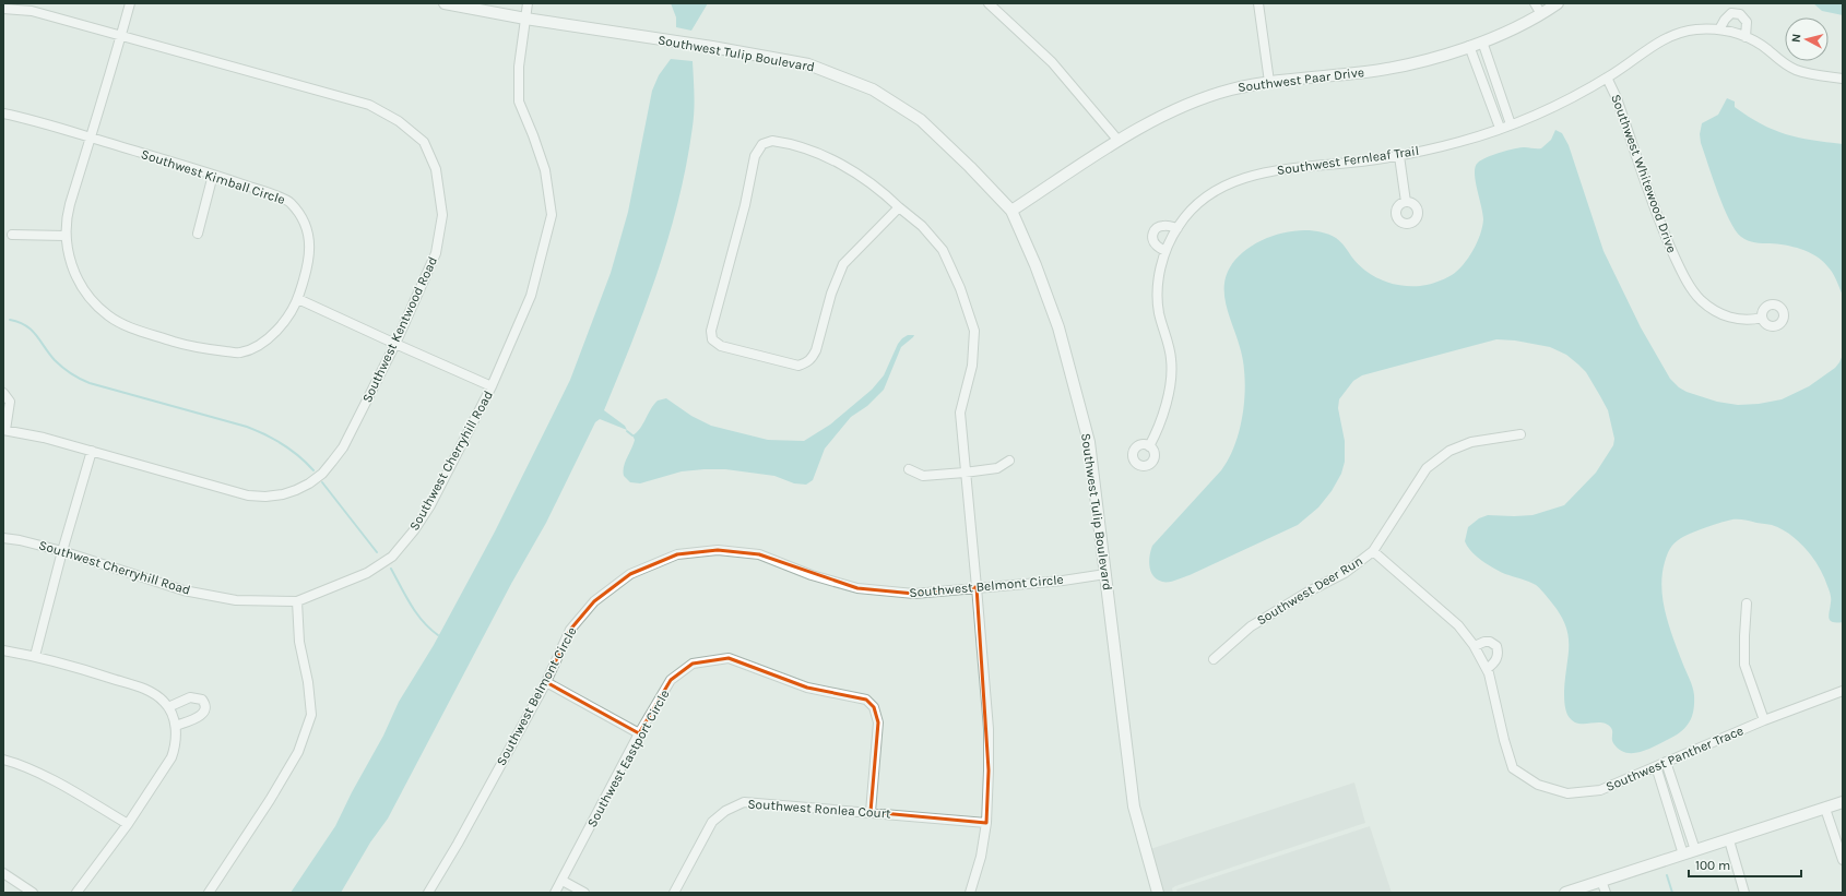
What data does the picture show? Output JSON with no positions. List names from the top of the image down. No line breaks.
{"streets":{"street":["Southwest Tulip Boulevard","Southwest Paar Drive","Southwest Fernleaf Trail","Southwest Whitewood Drive","Southwest Kimball Circle","Southwest Kentwood Road","Southwest Cherryhill Road","Southwest Belmont Circle","Southwest Deer Run","Southwest Eastport Circle","Southwest Panther Trace","Southwest Ronlea Court"]},"crossings":[["Southwest Tulip Boulevard","Southwest Paar Drive"],["Southwest Tulip Boulevard","Southwest Cherryhill Road"],["Southwest Tulip Boulevard","Southwest Belmont Circle"],["Southwest Fernleaf Trail","Southwest Whitewood Drive"],["Southwest Kimball Circle","Southwest Kentwood Road"],["Southwest Deer Run","Southwest Panther Trace"],["Southwest Eastport Circle","Southwest Ronlea Court"]],"scale_bar":"100 m","north":"left"}
